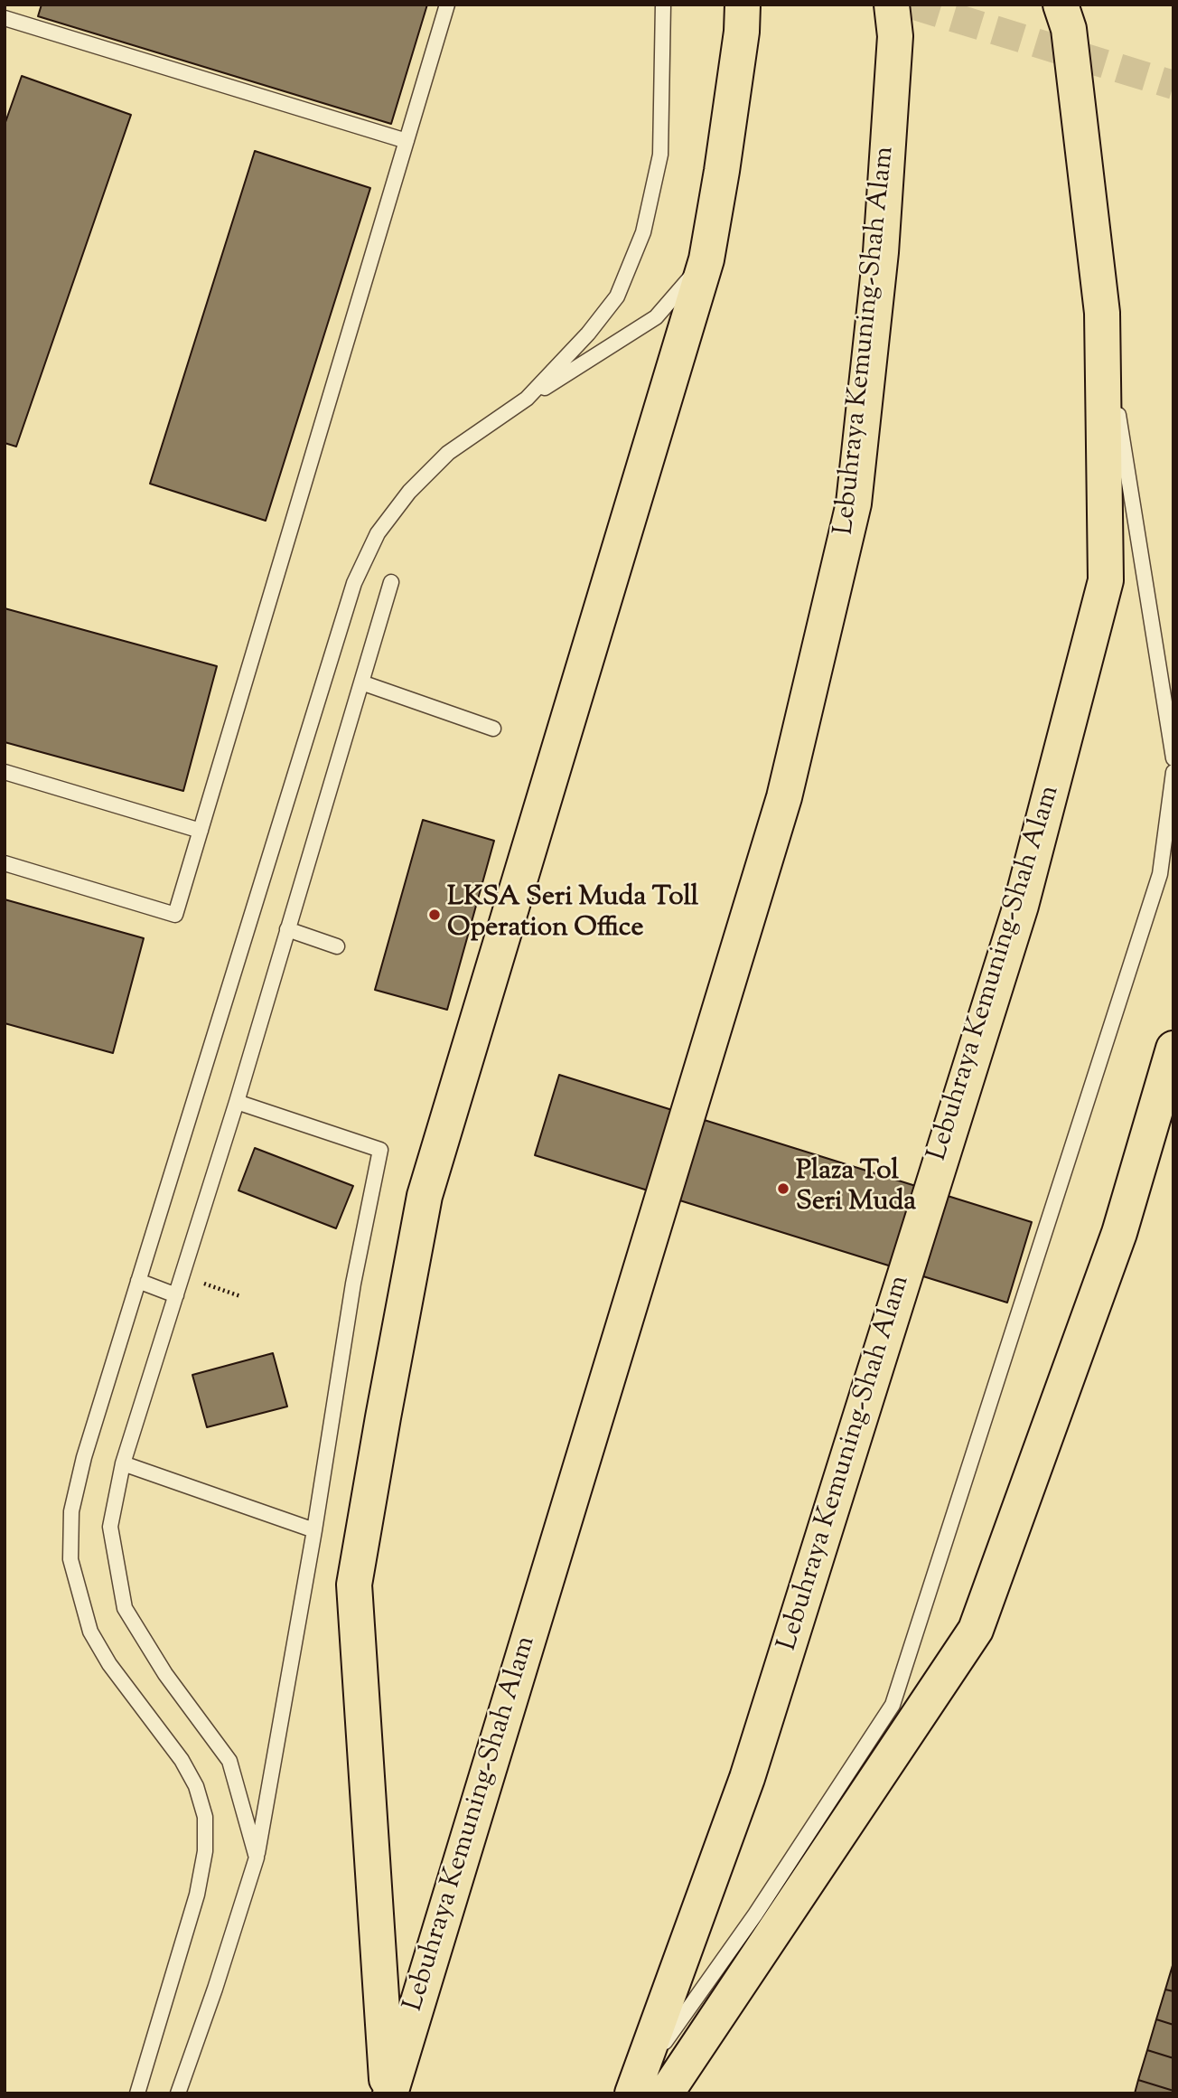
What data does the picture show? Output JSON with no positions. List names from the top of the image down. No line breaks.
{"streets":{"highway":["Lebuhraya Kemuning-Shah Alam"]},"places":["LKSA Seri Muda Toll Operation Office","Plaza Tol Seri Muda"]}
